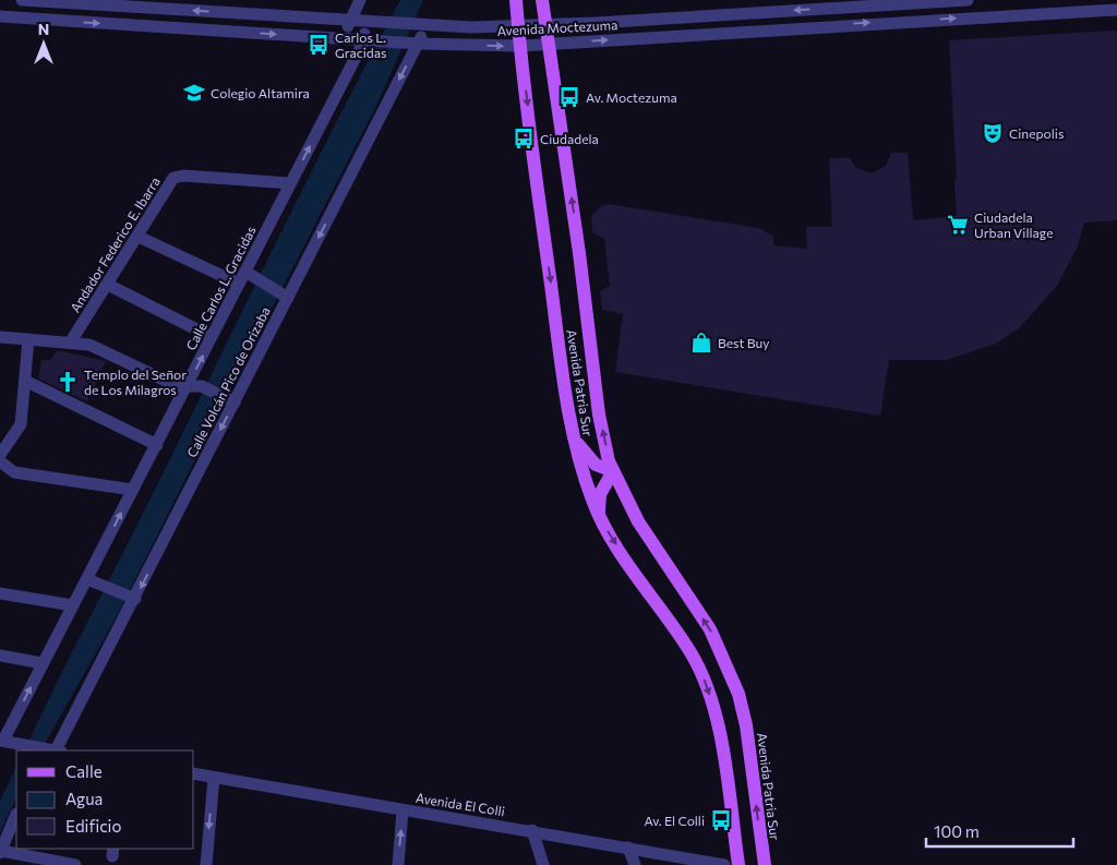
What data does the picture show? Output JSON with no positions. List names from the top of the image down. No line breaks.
{"streets":{"main road":["Avenida Patria Sur"],"street":["Avenida Moctezuma","Andador Federico E. Ibarra","Calle Carlos L. Gracidas","Calle Volcán Pico de Orizaba","Avenida El Colli"]},"crossings":[["Avenida Moctezuma","Calle Carlos L. Gracidas"],["Avenida Moctezuma","Calle Volcán Pico de Orizaba"],["Avenida Moctezuma","Avenida Patria Sur"],["Andador Federico E. Ibarra","Calle Carlos L. Gracidas"]],"one_way":["Calle Carlos L. Gracidas","Calle Volcán Pico de Orizaba"],"places":{"bus stop":["Carlos L. Gracidas","Av. Moctezuma","Ciudadela","Av. El Colli"],"school or university":["Colegio Altamira"],"theatre":["Cinepolis"],"supermarket":["Ciudadela Urban Village"],"shop":["Best Buy"],"church":["Templo del Señor de Los Milagros"]},"legend":["Calle","Agua","Edificio"],"scale_bar":"100 m","north":"top"}
